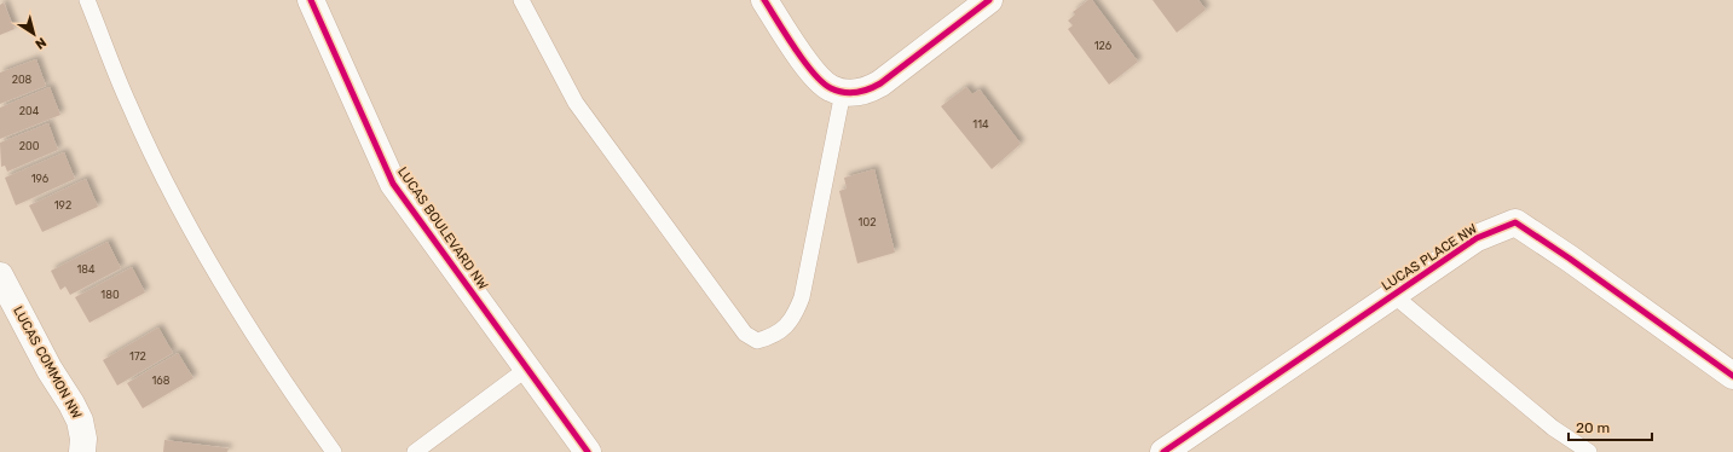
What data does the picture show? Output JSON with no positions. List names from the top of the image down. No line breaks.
{"streets":{"street":["LUCAS BOULEVARD NW","LUCAS PLACE NW","LUCAS COMMON NW"]},"house_numbers":["126","208","204","114","200","196","192","102","184","180","172","168"],"scale_bar":"20 m","north":"bottom right"}
